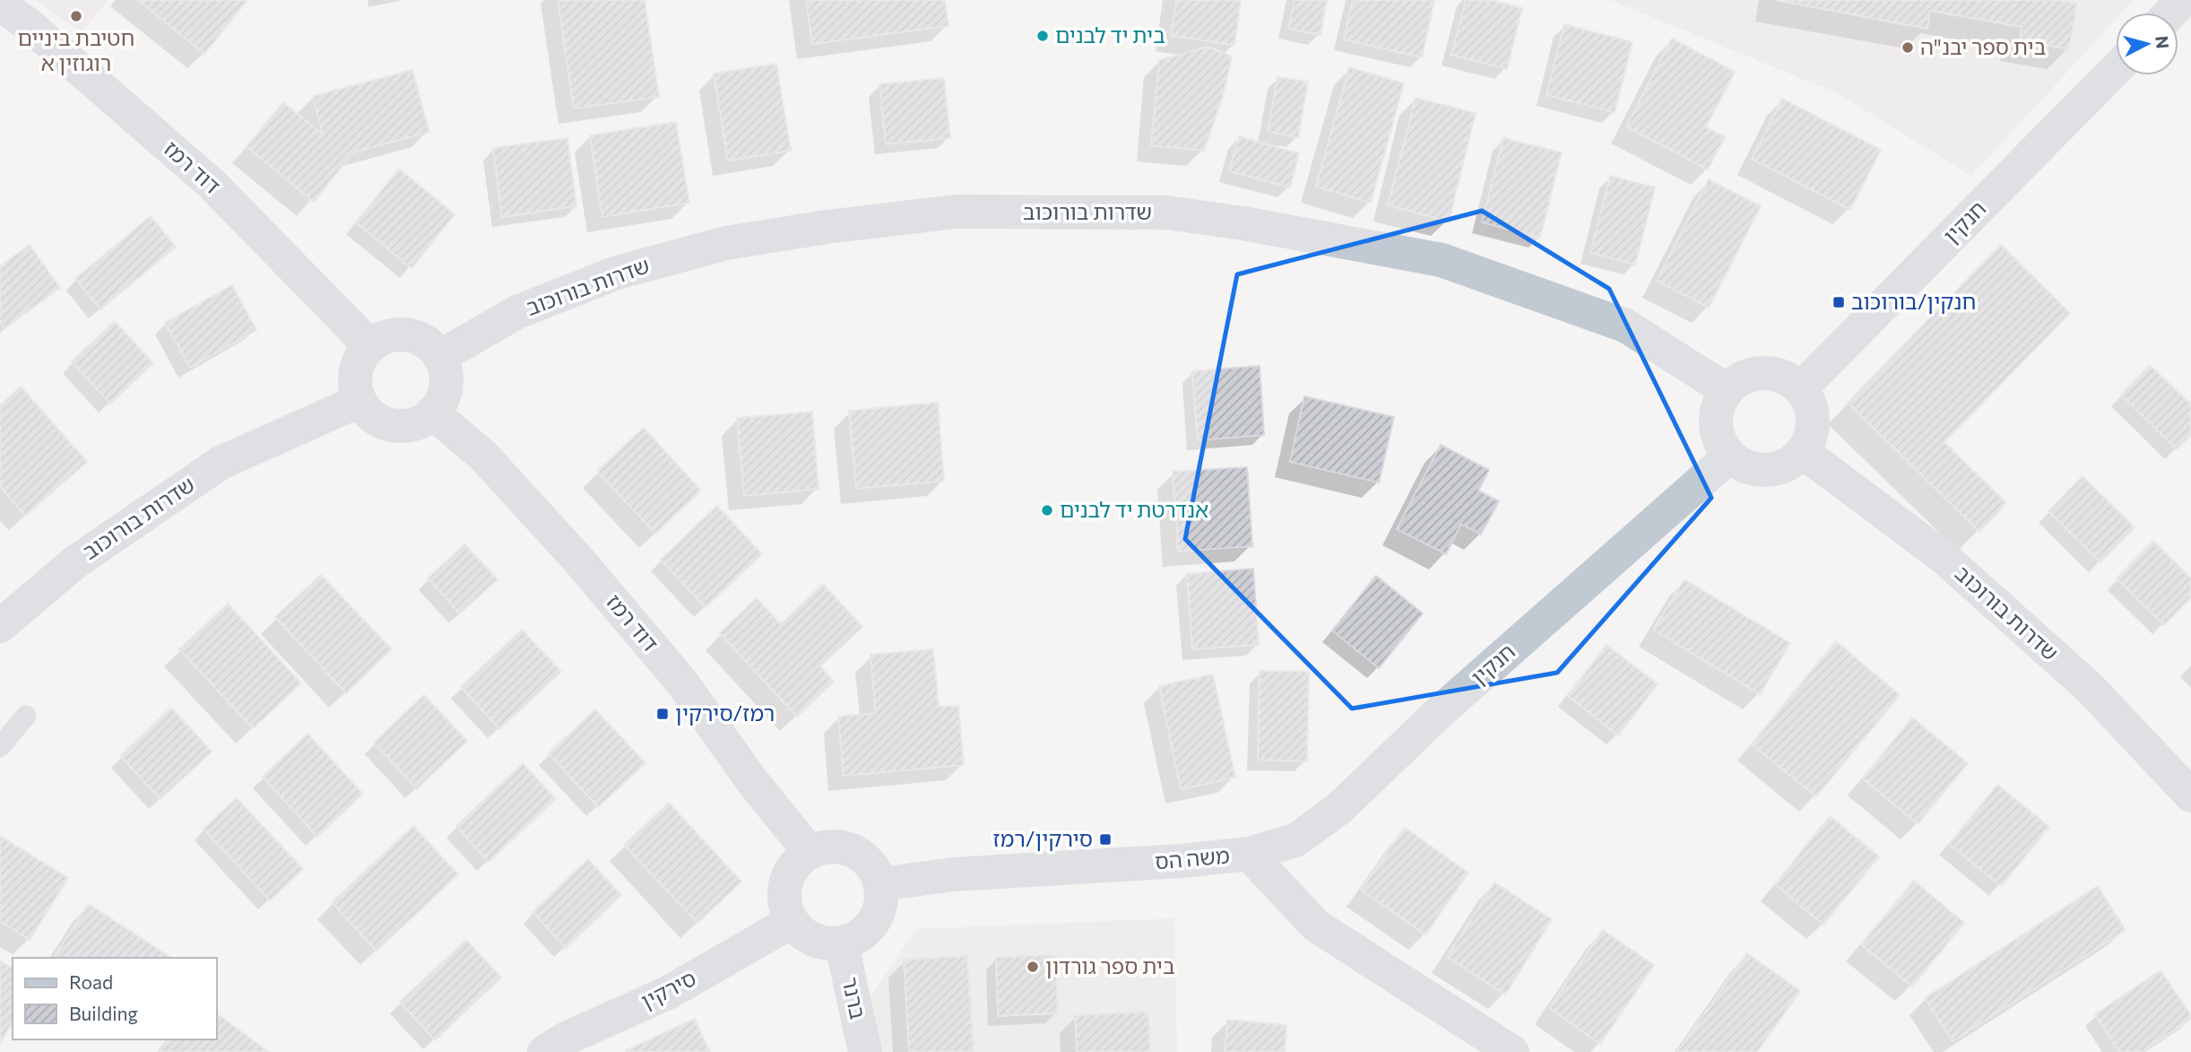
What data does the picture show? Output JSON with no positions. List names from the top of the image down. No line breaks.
{"streets":{"street":["דוד רמז","שדרות בורוכוב","חנקין","משה הס","סירקין","ברנר"]},"crossings":[["דוד רמז","שדרות בורוכוב"],["דוד רמז","משה הס"],["דוד רמז","סירקין"],["דוד רמז","ברנר"],["שדרות בורוכוב","חנקין"],["חנקין","משה הס"],["משה הס","סירקין"],["משה הס","ברנר"],["סירקין","ברנר"]],"places":{"other":["חטיבת ביניים רוגוזין א","בית יד לבנים","בית ספר יבנ\"ה","אנדרטת יד לבנים","בית ספר גורדון"],"transit":["חנקין/בורוכוב","רמז/סירקין","סירקין/רמז"]},"legend":["Road","Building"],"north":"right"}
